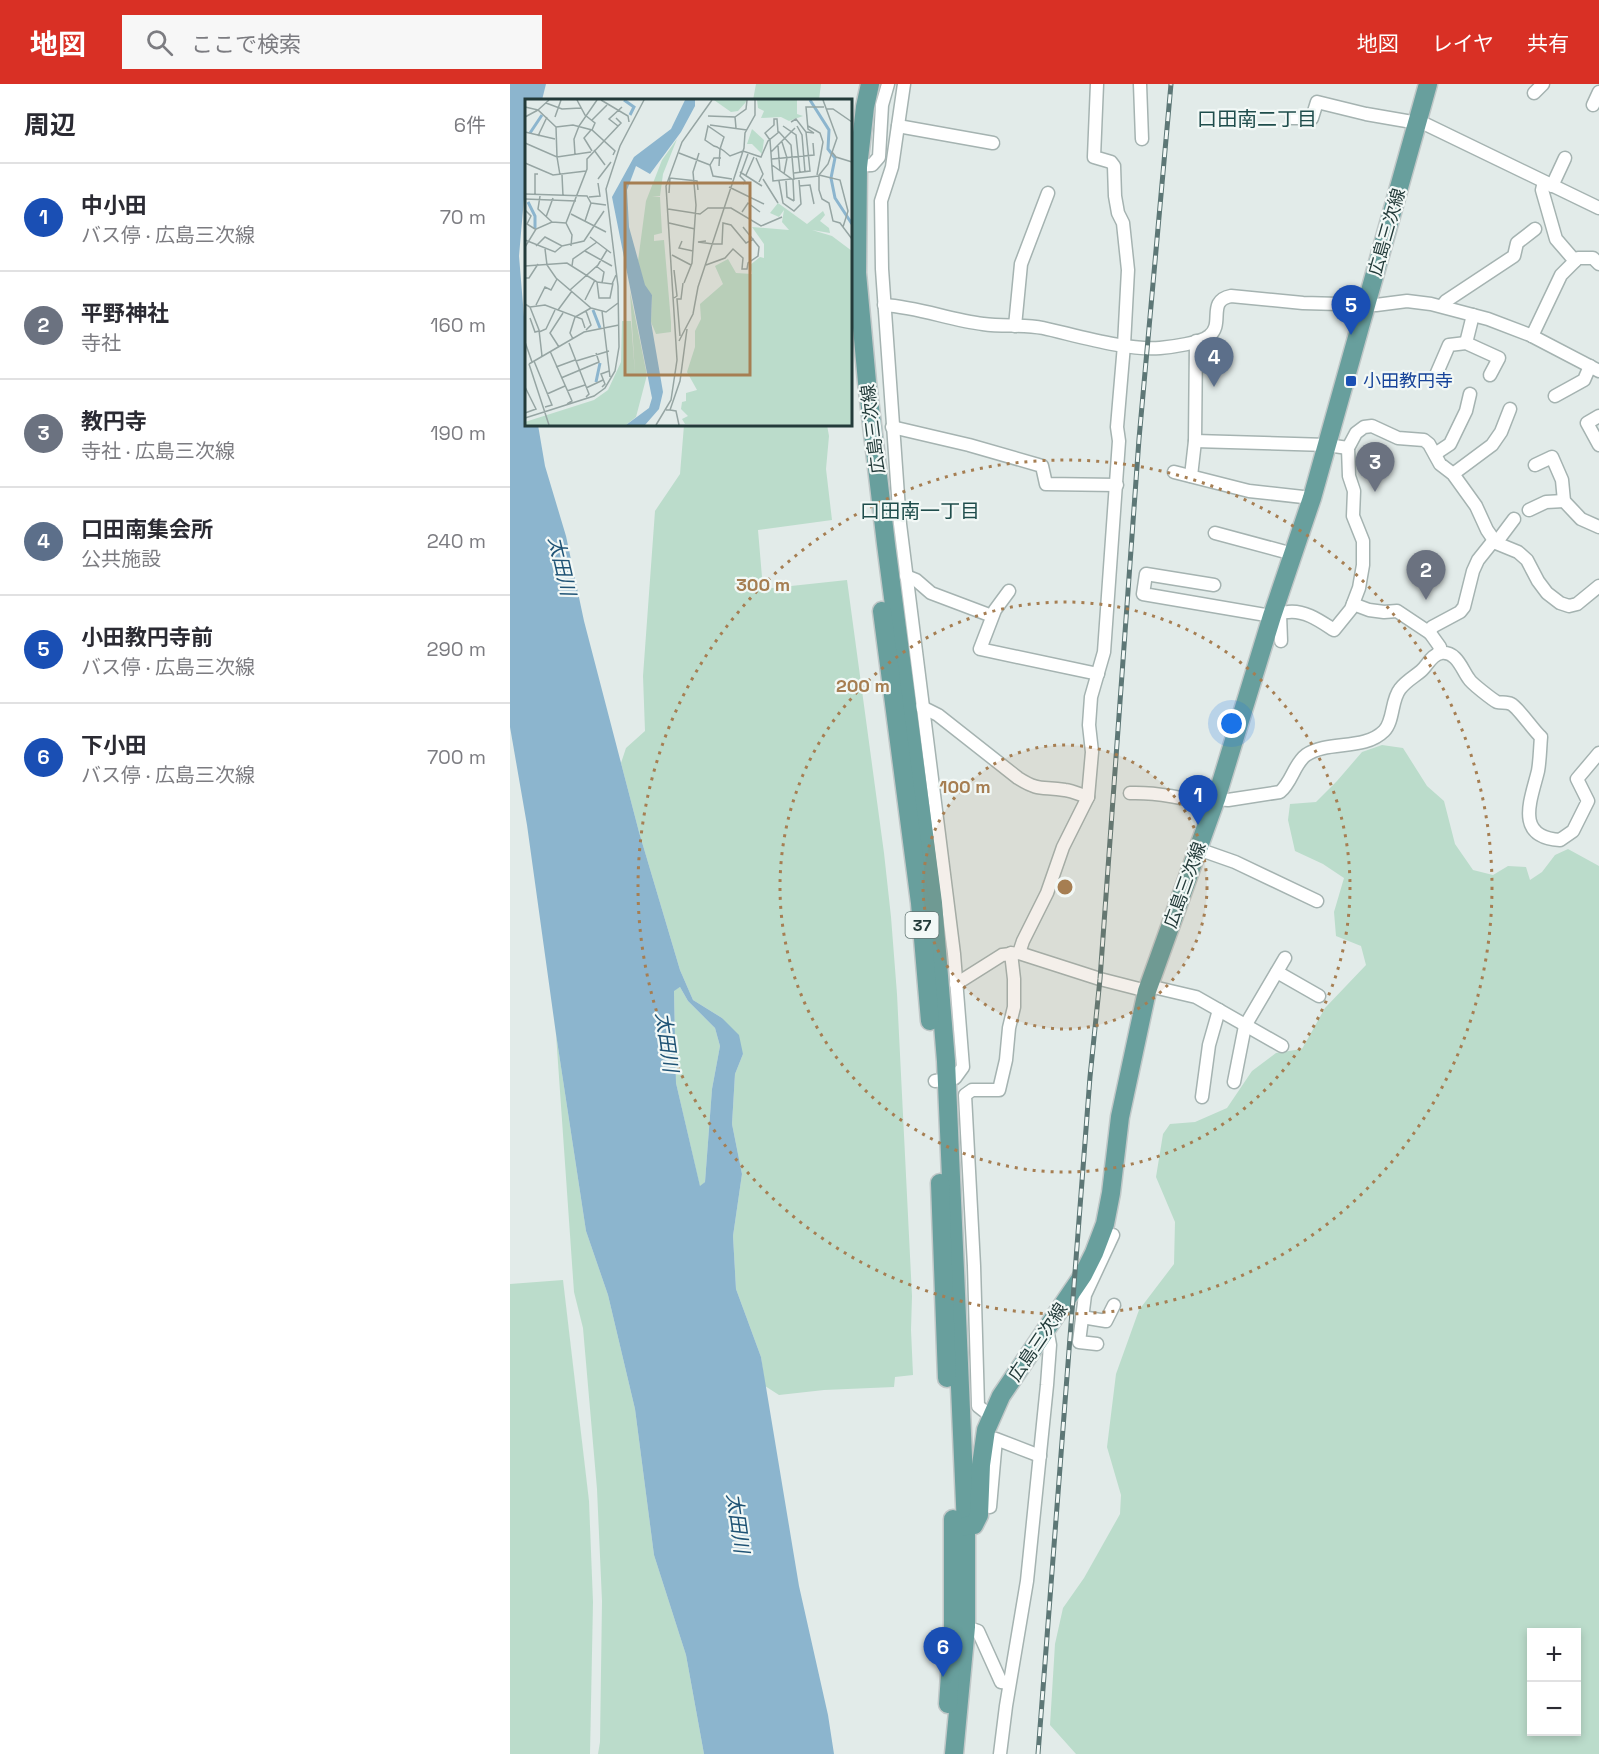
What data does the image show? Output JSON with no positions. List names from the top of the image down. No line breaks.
{"streets":{"main road":["広島三次線","37"]},"districts":["口田南二丁目","口田南一丁目"],"water":["太田川"],"places":{"transit":["小田教円寺"]},"page":{"header":"地図","search":"ここで検索","nav":["地図","レイヤ","共有"],"heading":["周辺","6件"],"list":[{"mark":"1","name":"中小田","note":"バス停 · 広島三次線","value":"70 m"},{"mark":"2","name":"平野神社","note":"寺社","value":"160 m"},{"mark":"3","name":"教円寺","note":"寺社 · 広島三次線","value":"190 m"},{"mark":"4","name":"口田南集会所","note":"公共施設","value":"240 m"},{"mark":"5","name":"小田教円寺前","note":"バス停 · 広島三次線","value":"290 m"},{"mark":"6","name":"下小田","note":"バス停 · 広島三次線","value":"700 m"}],"pins":["5","4","3","2","1","6"],"map_buttons":["+","−"]},"rings":["300 m","200 m","100 m"]}
